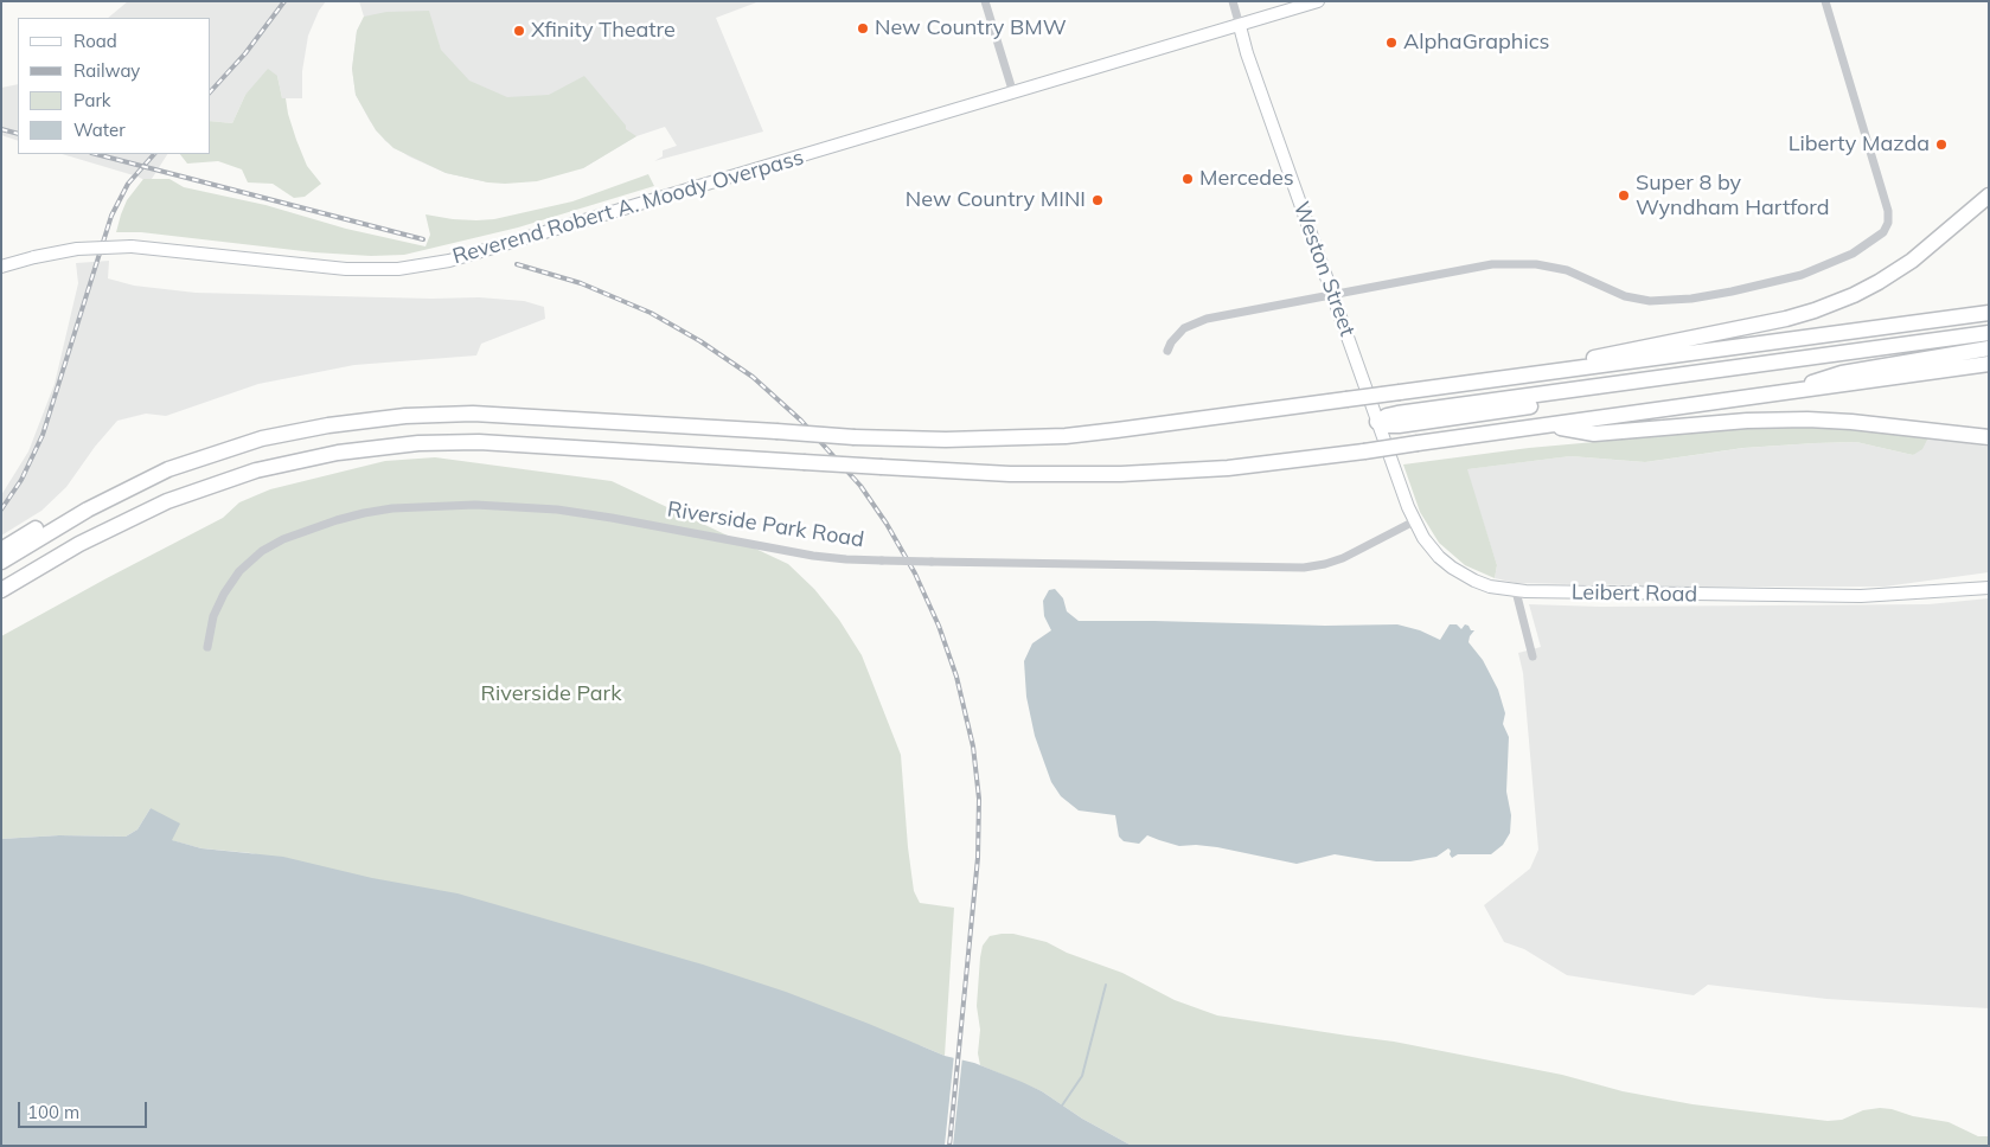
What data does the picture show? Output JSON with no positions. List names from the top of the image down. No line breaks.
{"streets":{"main road":["Reverend Robert A. Moody Overpass","Weston Street","Leibert Road"],"street":["Riverside Park Road"]},"crossings":[["Reverend Robert A. Moody Overpass","Weston Street"],["Weston Street","Leibert Road"],["Riverside Park Road","Leibert Road"]],"parks":["Riverside Park"],"places":["New Country BMW","Xfinity Theatre","AlphaGraphics","Liberty Mazda","Mercedes","Super 8 by Wyndham Hartford","New Country MINI"],"legend":["Road","Railway","Park","Water"],"scale_bar":"100 m"}
